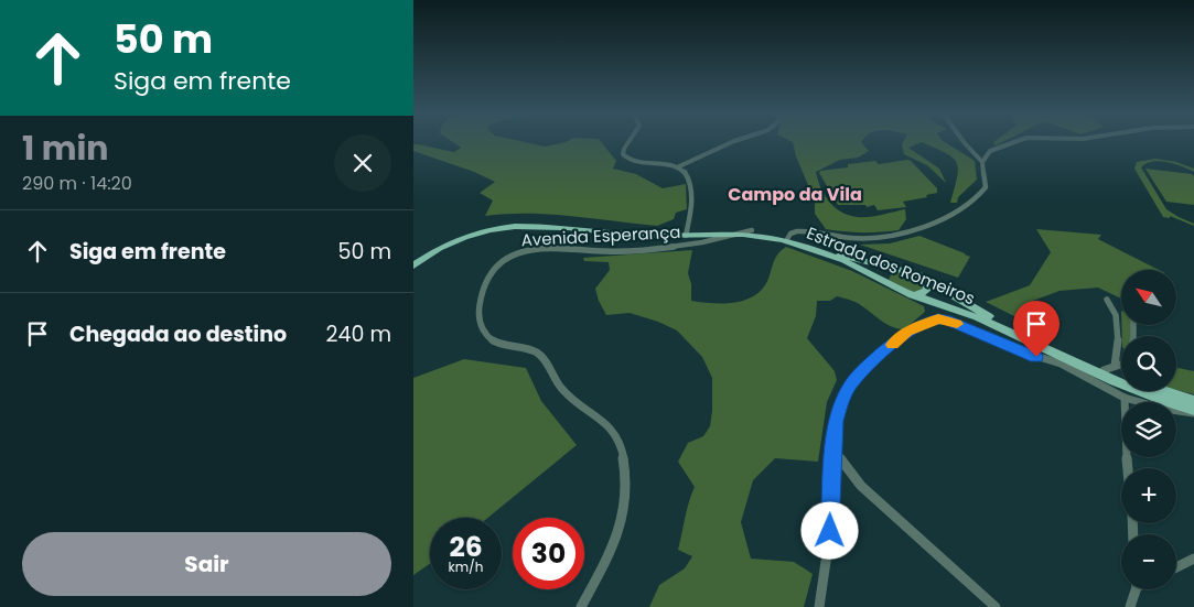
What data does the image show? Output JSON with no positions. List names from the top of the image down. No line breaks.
{"streets":{"main road":["Estrada dos Romeiros"],"street":["Avenida Esperança"]},"crossings":[["Avenida Esperança","Estrada dos Romeiros"]],"districts":["Campo da Vila"],"north":"top left","page":{"turn":["50 m","Siga em frente"],"heading":["1 min","290 m · 14:20"],"list":[{"name":"Siga em frente","value":"50 m"},{"name":"Chegada ao destino","value":"240 m"}],"map_buttons":["+","−"],"speed":"26 km/h","limit":"30","buttons":"Sair"}}
